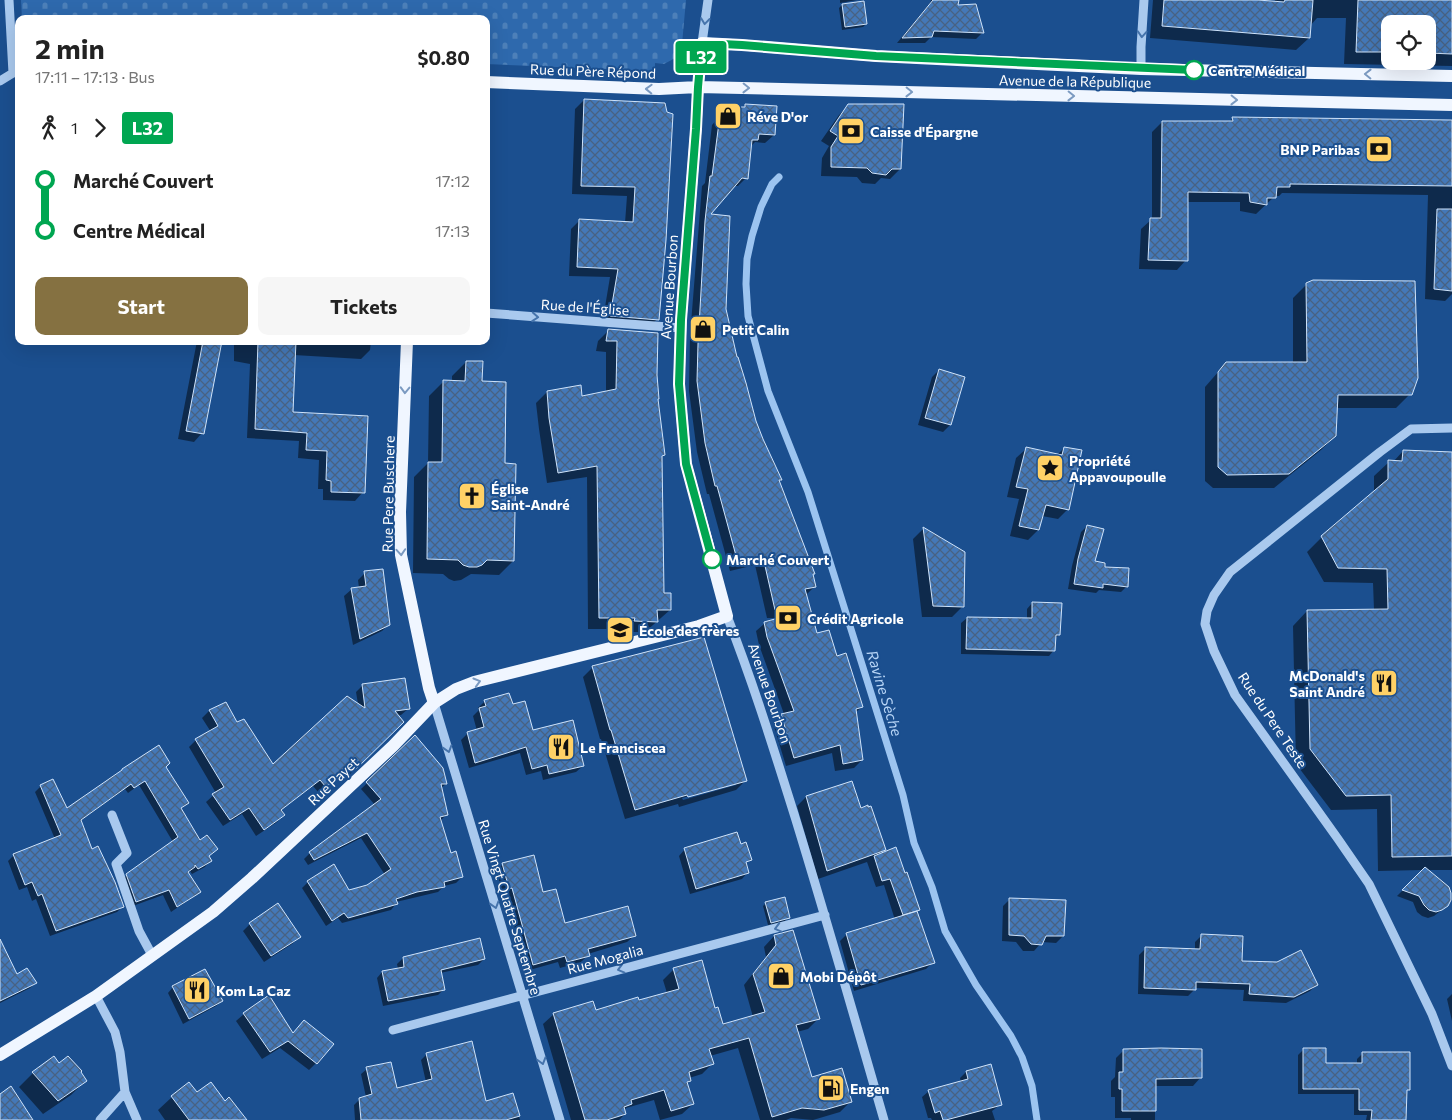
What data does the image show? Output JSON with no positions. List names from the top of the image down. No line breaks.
{"streets":{"main road":["Rue du Père Répond","Avenue de la République","Avenue Bourbon","Rue Pere Buschere","Rue Payet"],"street":["Rue de l'Église","Rue du Pere Teste","Rue Vingt Quatre Septembre","Rue Mogalia"]},"crossings":[["Rue du Père Répond","Avenue de la République"],["Rue du Père Répond","Avenue Bourbon"],["Avenue de la République","Avenue Bourbon"],["Avenue Bourbon","Rue de l'Église"],["Avenue Bourbon","Rue Payet"],["Avenue Bourbon","Rue Mogalia"],["Rue Pere Buschere","Rue Payet"],["Rue Pere Buschere","Rue Vingt Quatre Septembre"],["Rue Payet","Rue Vingt Quatre Septembre"],["Rue Vingt Quatre Septembre","Rue Mogalia"]],"one_way":["Rue du Père Répond","Rue de l'Église","Rue Pere Buschere","Rue Payet","Rue Vingt Quatre Septembre","Rue Mogalia"],"water":["Ravine Sèche"],"places":{"other":["Centre Médical","Marché Couvert"],"shop":["Réve D'or","Petit Calin","Mobi Dépôt"],"bank":["Caisse d'Épargne","BNP Paribas","Crédit Agricole"],"place":["Propriété Appavoupoulle"],"church":["Église Saint-André"],"school or university":["École des frères"],"restaurant":["McDonald's Saint André","Le Franciscea","Kom La Caz"],"fuel station":["Engen"]},"lines":["bus line L32"],"page":{"on_map":"L32","heading":["2 min","17:11 – 17:13 · Bus","$0.80"],"legs":["1","L32"],"list":[{"name":"Marché Couvert","value":"17:12"},{"name":"Centre Médical","value":"17:13"}],"buttons":["Start","Tickets"]}}
